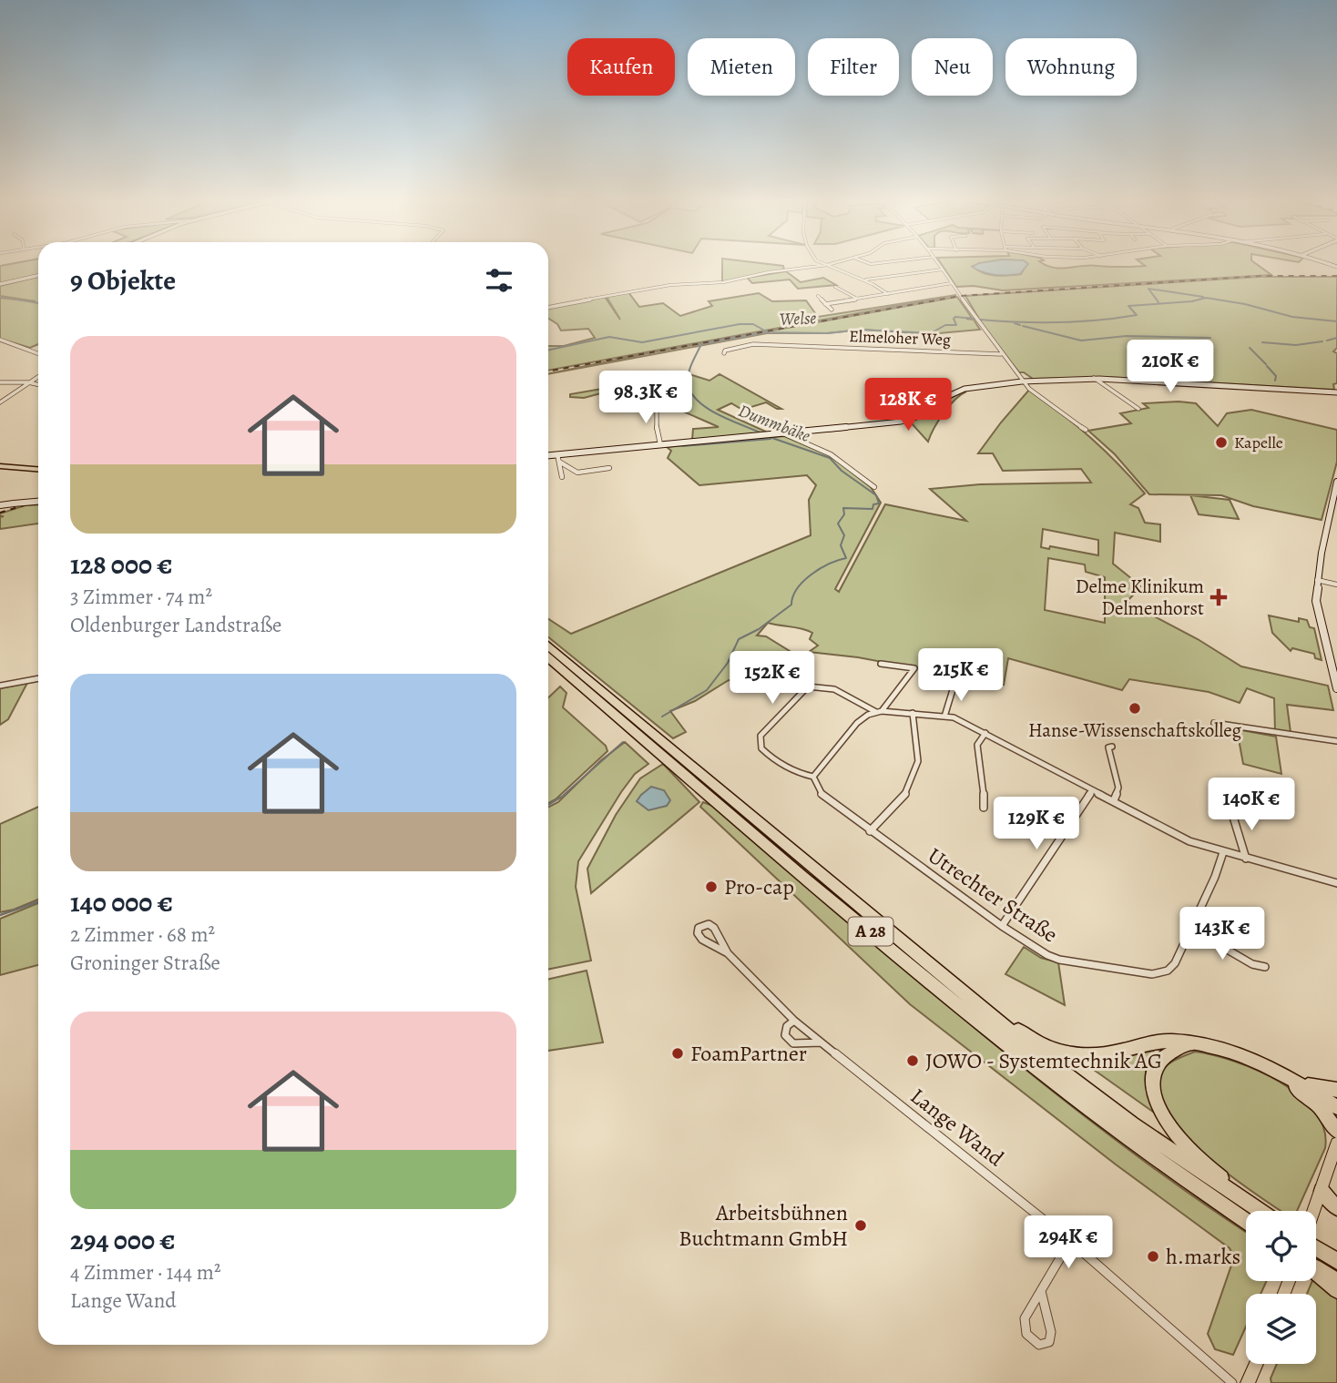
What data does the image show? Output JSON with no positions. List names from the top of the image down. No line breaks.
{"streets":{"highway":["A 28"],"street":["Elmeloher Weg","Utrechter Straße","Lange Wand"]},"water":["Welse","Dummbäke"],"places":{"other":["Kapelle","Hanse-Wissenschaftskolleg","Pro-cap","FoamPartner","JOWO ‑ Systemtechnik AG","Arbeitsbühnen Buchtmann GmbH","h.marks"],"health":["Delme Klinikum Delmenhorst"]},"page":{"chip":["Kaufen","Mieten","Filter","Neu","Wohnung"],"heading":"9 Objekte","list":[{"name":"128 000 €","note":"3 Zimmer · 74 m² · Oldenburger Landstraße"},{"name":"140 000 €","note":"2 Zimmer · 68 m² · Groninger Straße"},{"name":"294 000 €","note":"4 Zimmer · 144 m² · Lange Wand"}],"price":["210K €","98.3K €","128K €","215K €","152K €","140K €","129K €","143K €","294K €"]}}
